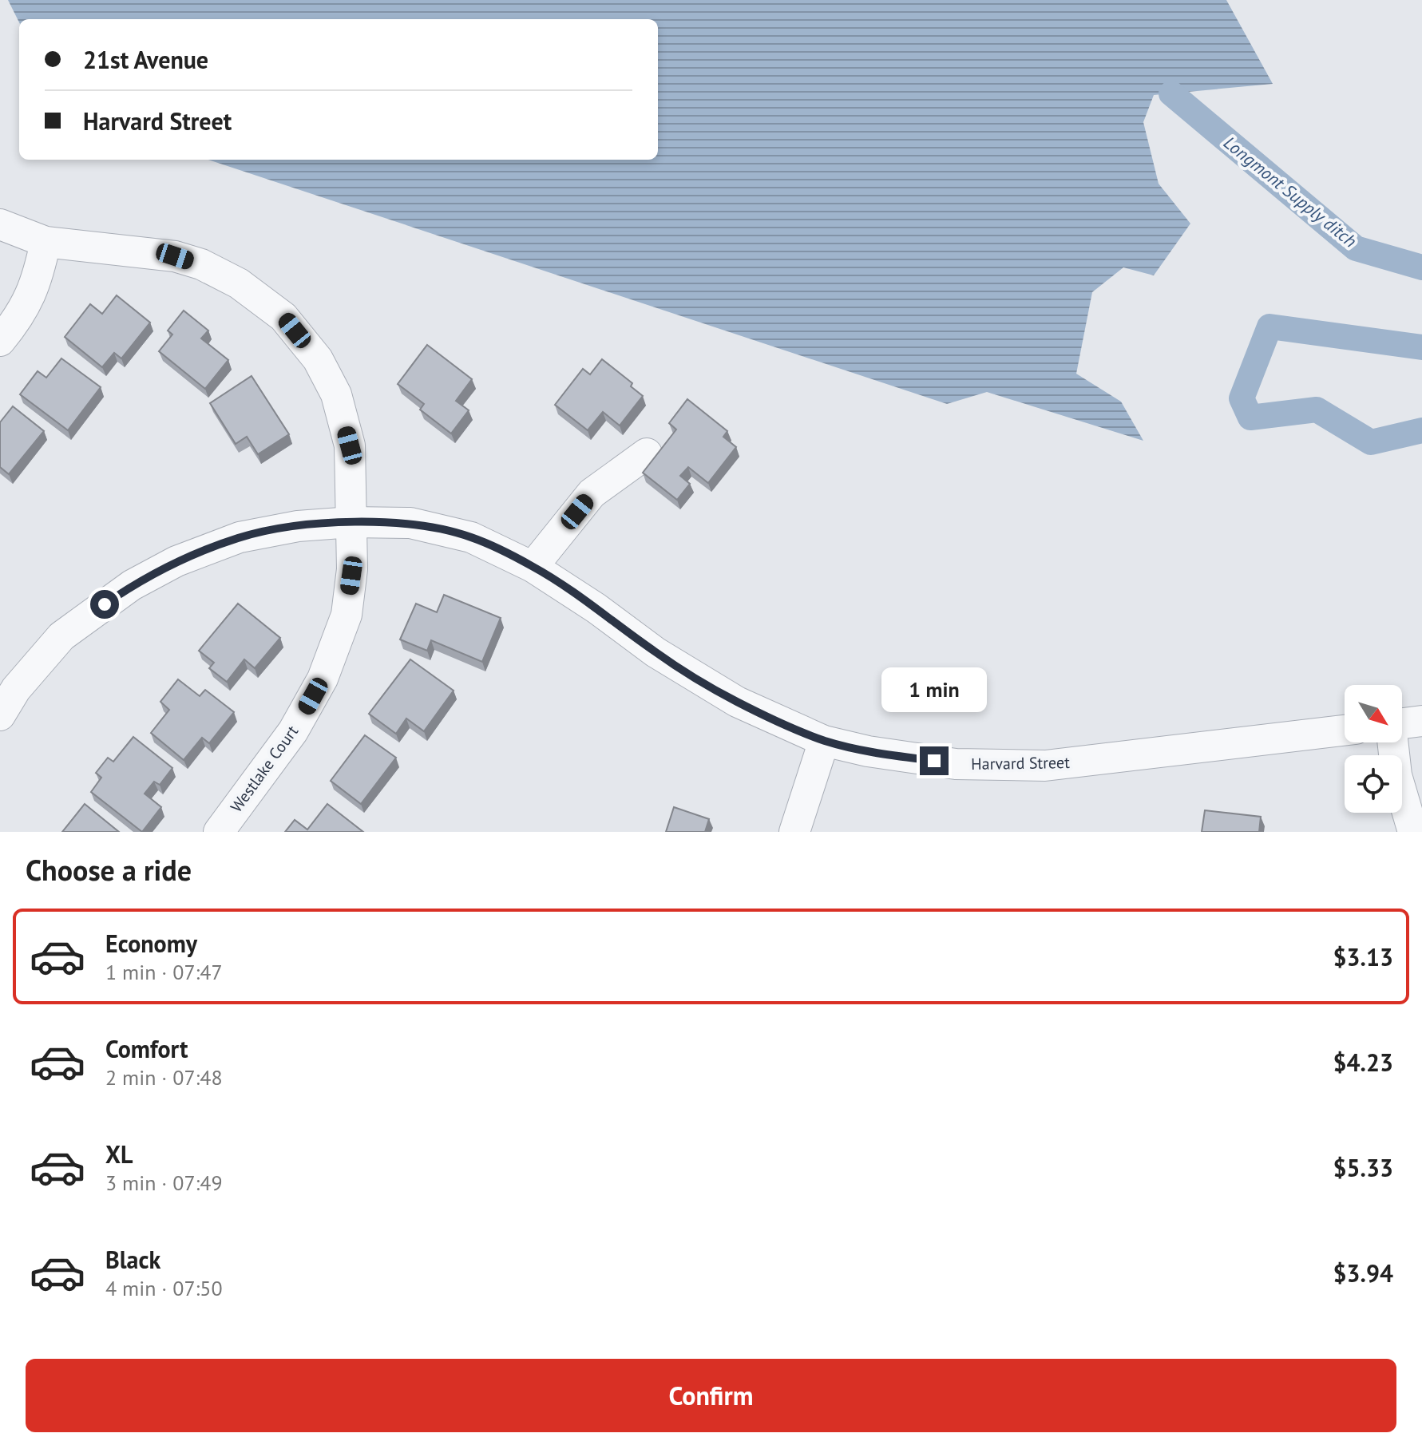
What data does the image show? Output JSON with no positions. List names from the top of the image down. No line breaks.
{"streets":{"street":["Harvard Street","Westlake Court"]},"crossings":[["Harvard Street","Westlake Court"]],"water":["Longmont Supply ditch"],"north":"bottom right","page":{"banner":["21st Avenue","Harvard Street"],"bubble":"1 min","heading":"Choose a ride","list":[{"name":"Economy","note":"1 min · 07:47","value":"$3.13"},{"name":"Comfort","note":"2 min · 07:48","value":"$4.23"},{"name":"XL","note":"3 min · 07:49","value":"$5.33"},{"name":"Black","note":"4 min · 07:50","value":"$3.94"}],"buttons":"Confirm"}}
